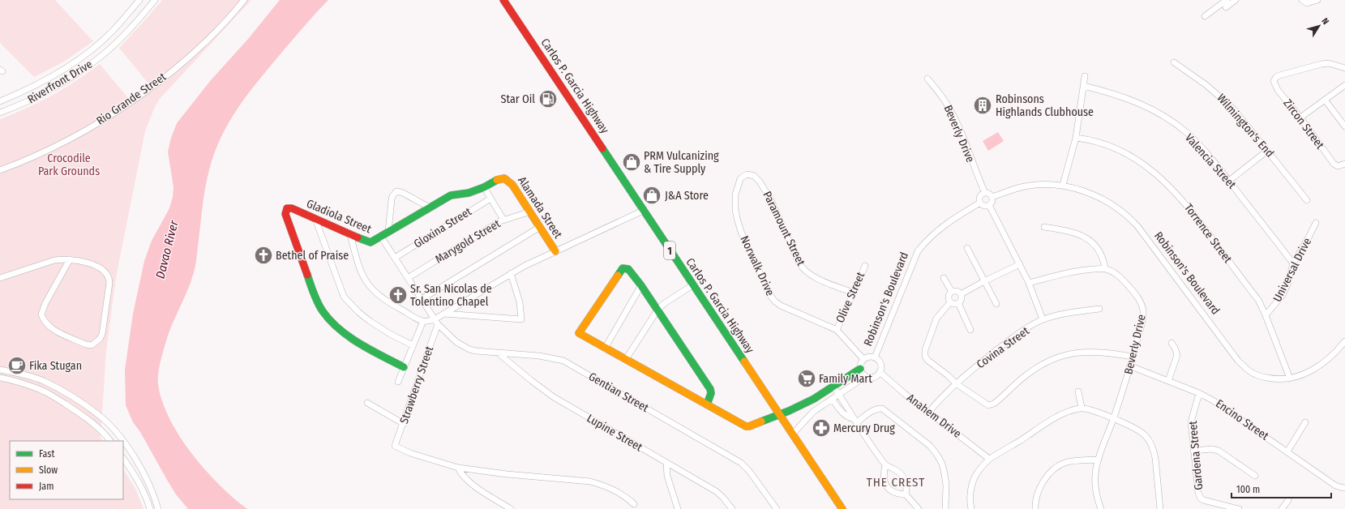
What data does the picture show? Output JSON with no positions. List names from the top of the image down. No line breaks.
{"streets":{"main road":["Carlos P. Garcia Highway","Alamada Street","Gladiola Street","1"],"street":["Riverfront Drive","Rio Grande Street","Zircon Street","Wilmington's End","Beverly Drive","Valencia Street","Gloxina Street","Paramount Street","Torrence Street","Marygold Street","Norwalk Drive","Universal Drive","Robinson's Boulevard","Olive Street","Covina Street","Strawberry Street","Gentian Street","Anahem Drive","Encino Street","Lupine Street","Gardena Street"]},"crossings":[["Beverly Drive","Robinson's Boulevard"],["Beverly Drive","Encino Street"],["Valencia Street","Universal Drive"],["Alamada Street","Gladiola Street"],["Alamada Street","Marygold Street"],["Gladiola Street","Gentian Street"],["Gloxina Street","Gentian Street"],["Paramount Street","Norwalk Drive"],["Paramount Street","Olive Street"],["Torrence Street","Universal Drive"],["Torrence Street","Robinson's Boulevard"],["Marygold Street","Gentian Street"],["Norwalk Drive","Robinson's Boulevard"],["Norwalk Drive","Olive Street"],["Norwalk Drive","Anahem Drive"],["Robinson's Boulevard","Anahem Drive"],["Covina Street","Anahem Drive"],["Strawberry Street","Gentian Street"],["Gentian Street","Lupine Street"],["Encino Street","Gardena Street"]],"districts":["THE CREST"],"water":["Davao River"],"parks":["Crocodile Park Grounds"],"places":{"fuel station":["Star Oil"],"building":["Robinsons Highlands Clubhouse"],"shop":["PRM Vulcanizing & Tire Supply","J&A Store"],"church":["Bethel of Praise","Sr. San Nicolas de Tolentino Chapel"],"cafe":["Fika Stugan"],"supermarket":["Family Mart"],"pharmacy":["Mercury Drug"]},"legend":["Fast","Slow","Jam"],"scale_bar":"100 m","north":"top right"}
